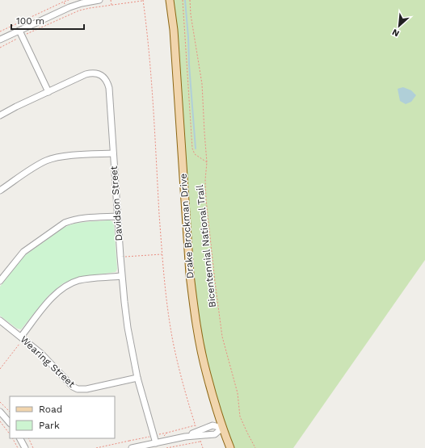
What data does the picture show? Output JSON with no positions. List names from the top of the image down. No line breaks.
{"streets":{"main road":["Drake Brockman Drive"],"street":["Davidson Street","Wearing Street"],"path":["Bicentennial National Trail"]},"crossings":[["Davidson Street","Wearing Street"]],"legend":["Road","Park"],"scale_bar":"100 m","north":"bottom left"}
